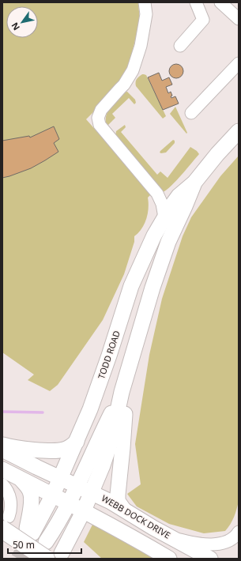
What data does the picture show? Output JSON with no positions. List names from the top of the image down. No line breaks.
{"streets":{"main road":["TODD ROAD","WEBB DOCK DRIVE"]},"crossings":[["TODD ROAD","WEBB DOCK DRIVE"]],"scale_bar":"50 m","north":"bottom left"}
